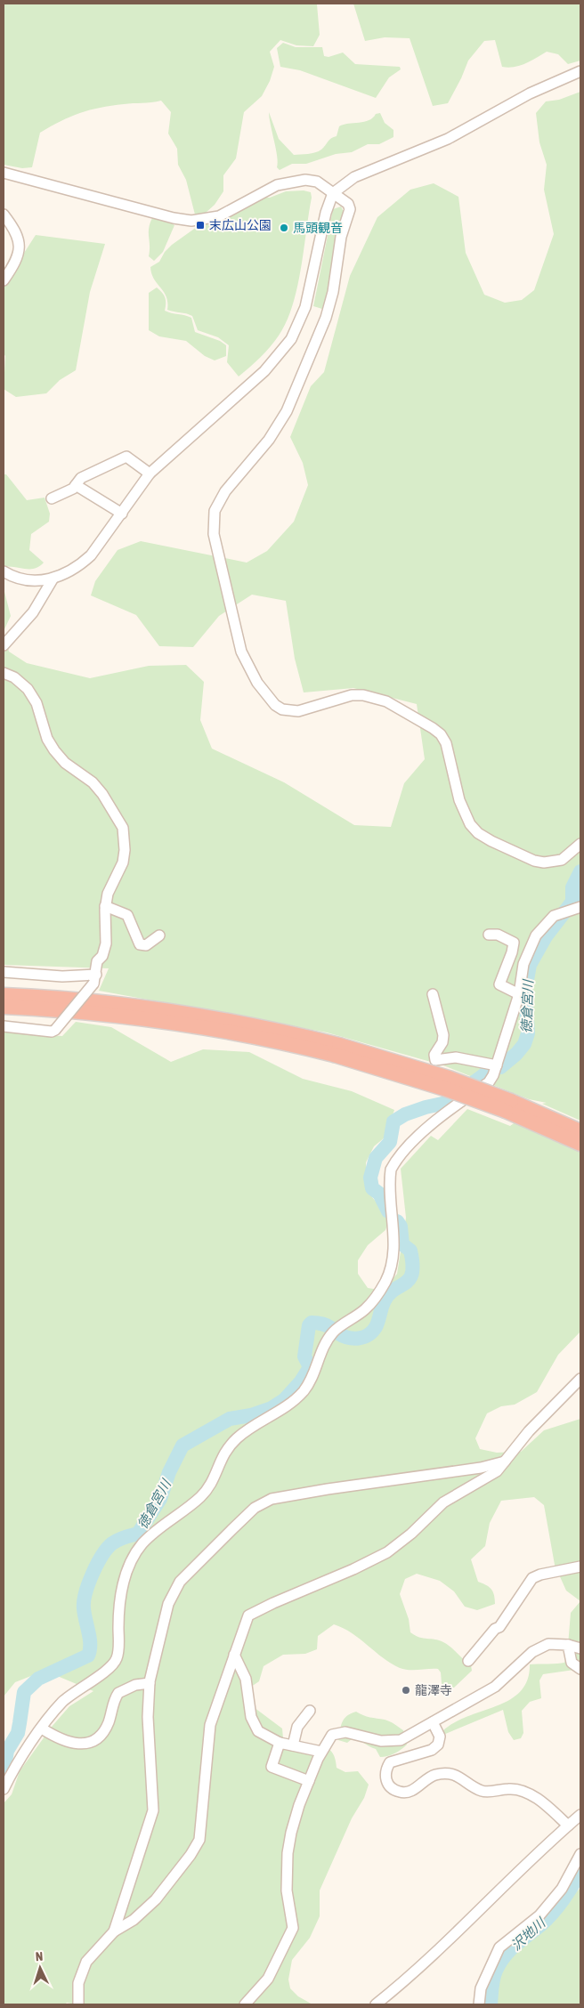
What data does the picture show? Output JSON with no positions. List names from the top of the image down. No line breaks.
{"water":["徳倉宮川","沢地川"],"places":{"transit":["末広山公園"],"other":["馬頭観音","龍澤寺"]},"north":"top"}
